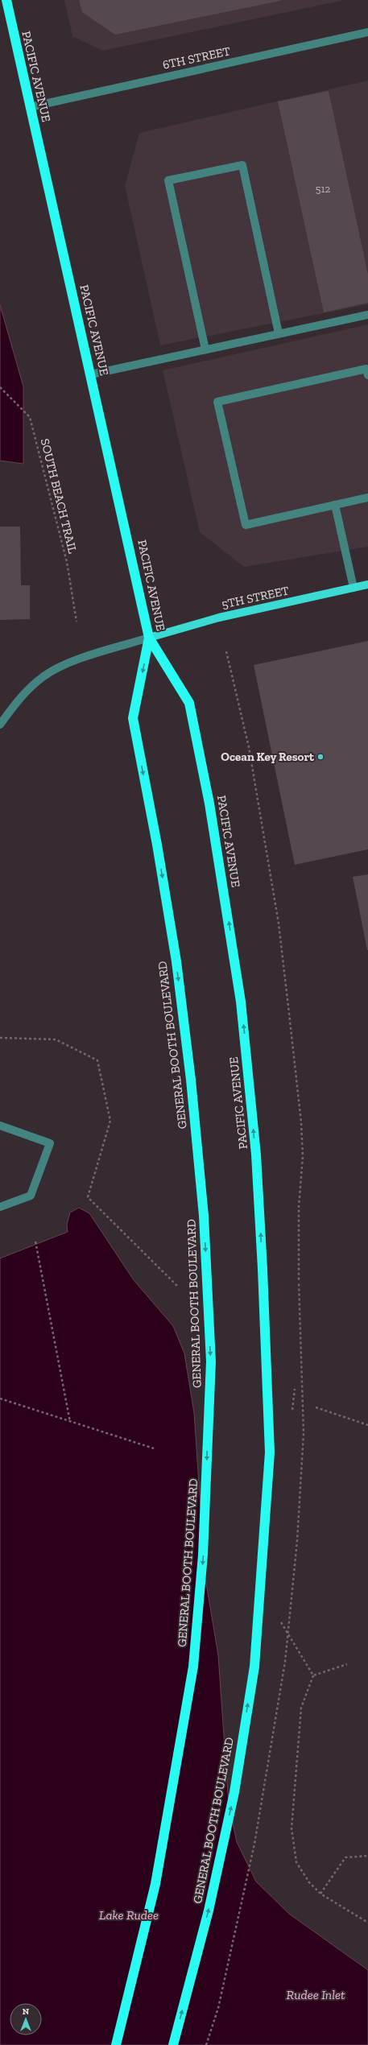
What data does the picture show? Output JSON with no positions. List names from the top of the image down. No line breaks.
{"streets":{"highway":["PACIFIC AVENUE","GENERAL BOOTH BOULEVARD"],"main road":["5TH STREET"],"street":["6TH STREET"],"path":["SOUTH BEACH TRAIL"]},"crossings":[["6TH STREET","PACIFIC AVENUE"],["PACIFIC AVENUE","5TH STREET"],["PACIFIC AVENUE","GENERAL BOOTH BOULEVARD"],["5TH STREET","GENERAL BOOTH BOULEVARD"]],"one_way":["PACIFIC AVENUE"],"water":["Lake Rudee","Rudee Inlet"],"places":["Ocean Key Resort"],"house_numbers":["512"],"north":"top"}
